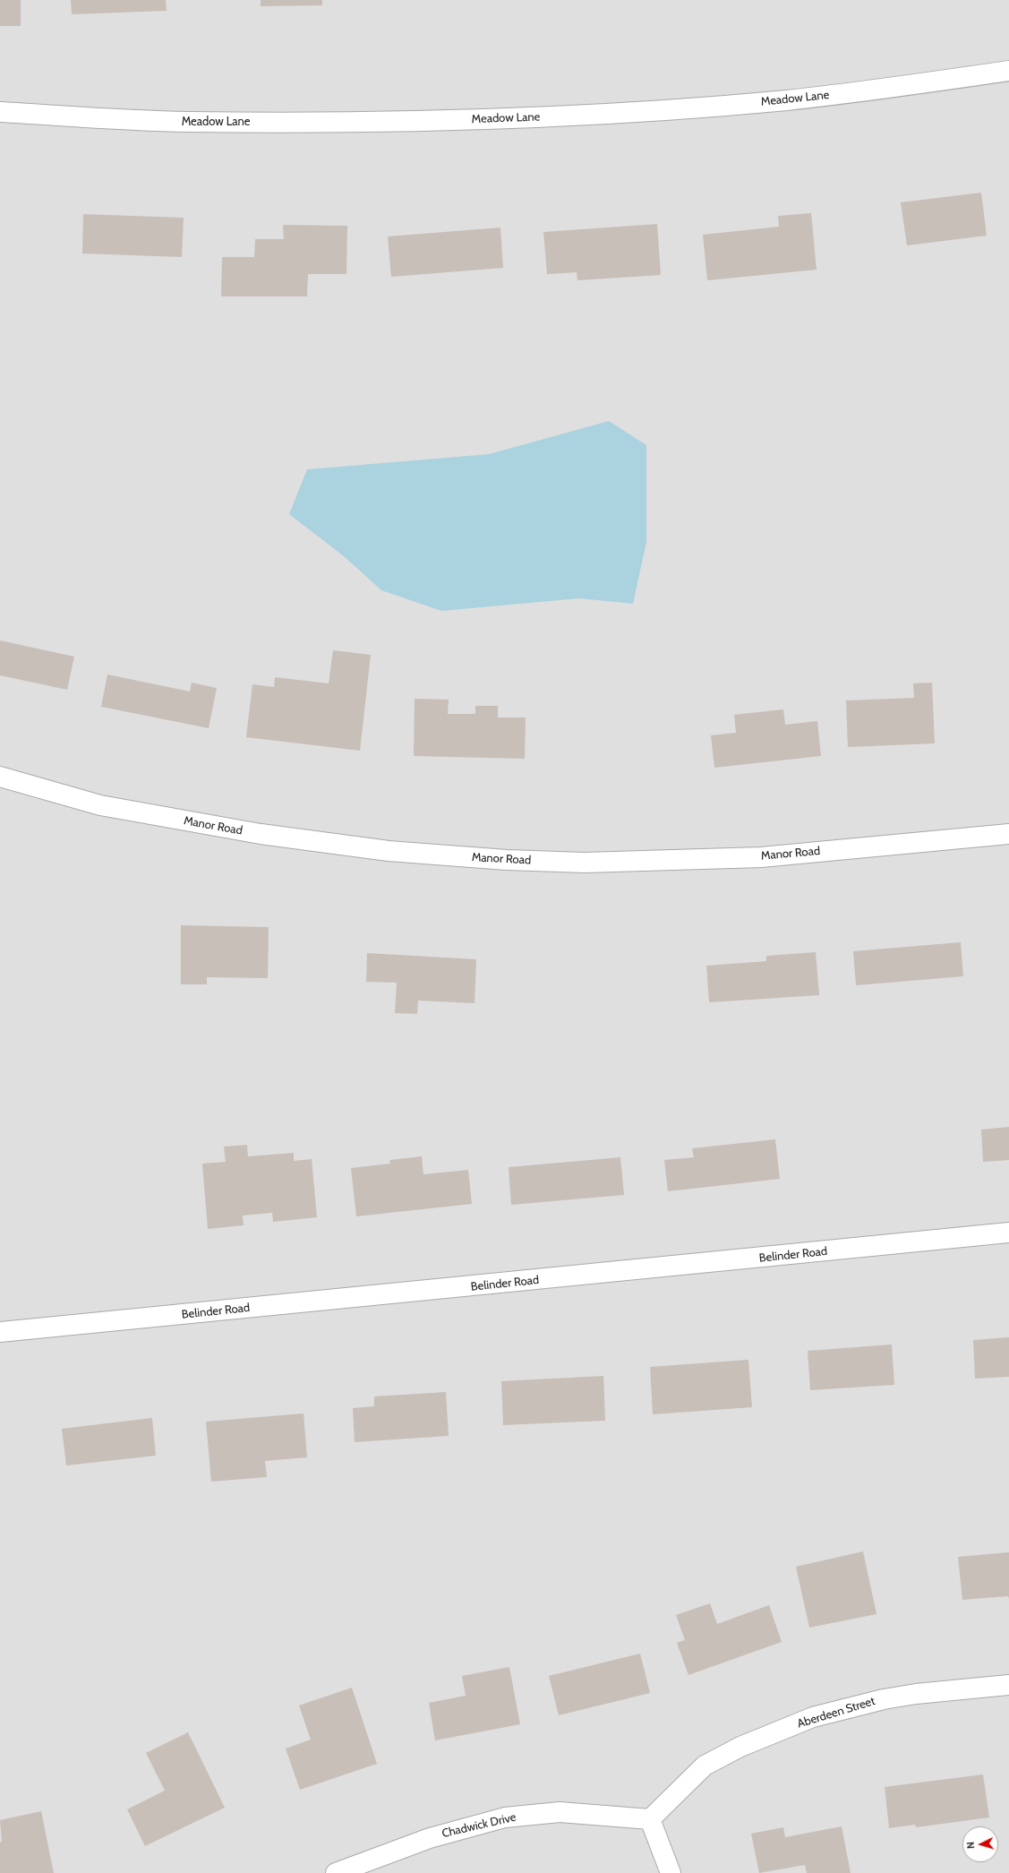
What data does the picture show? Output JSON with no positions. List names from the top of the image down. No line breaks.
{"streets":{"street":["Meadow Lane","Manor Road","Belinder Road","Aberdeen Street","Chadwick Drive"]},"crossings":[["Aberdeen Street","Chadwick Drive"]],"north":"left"}
